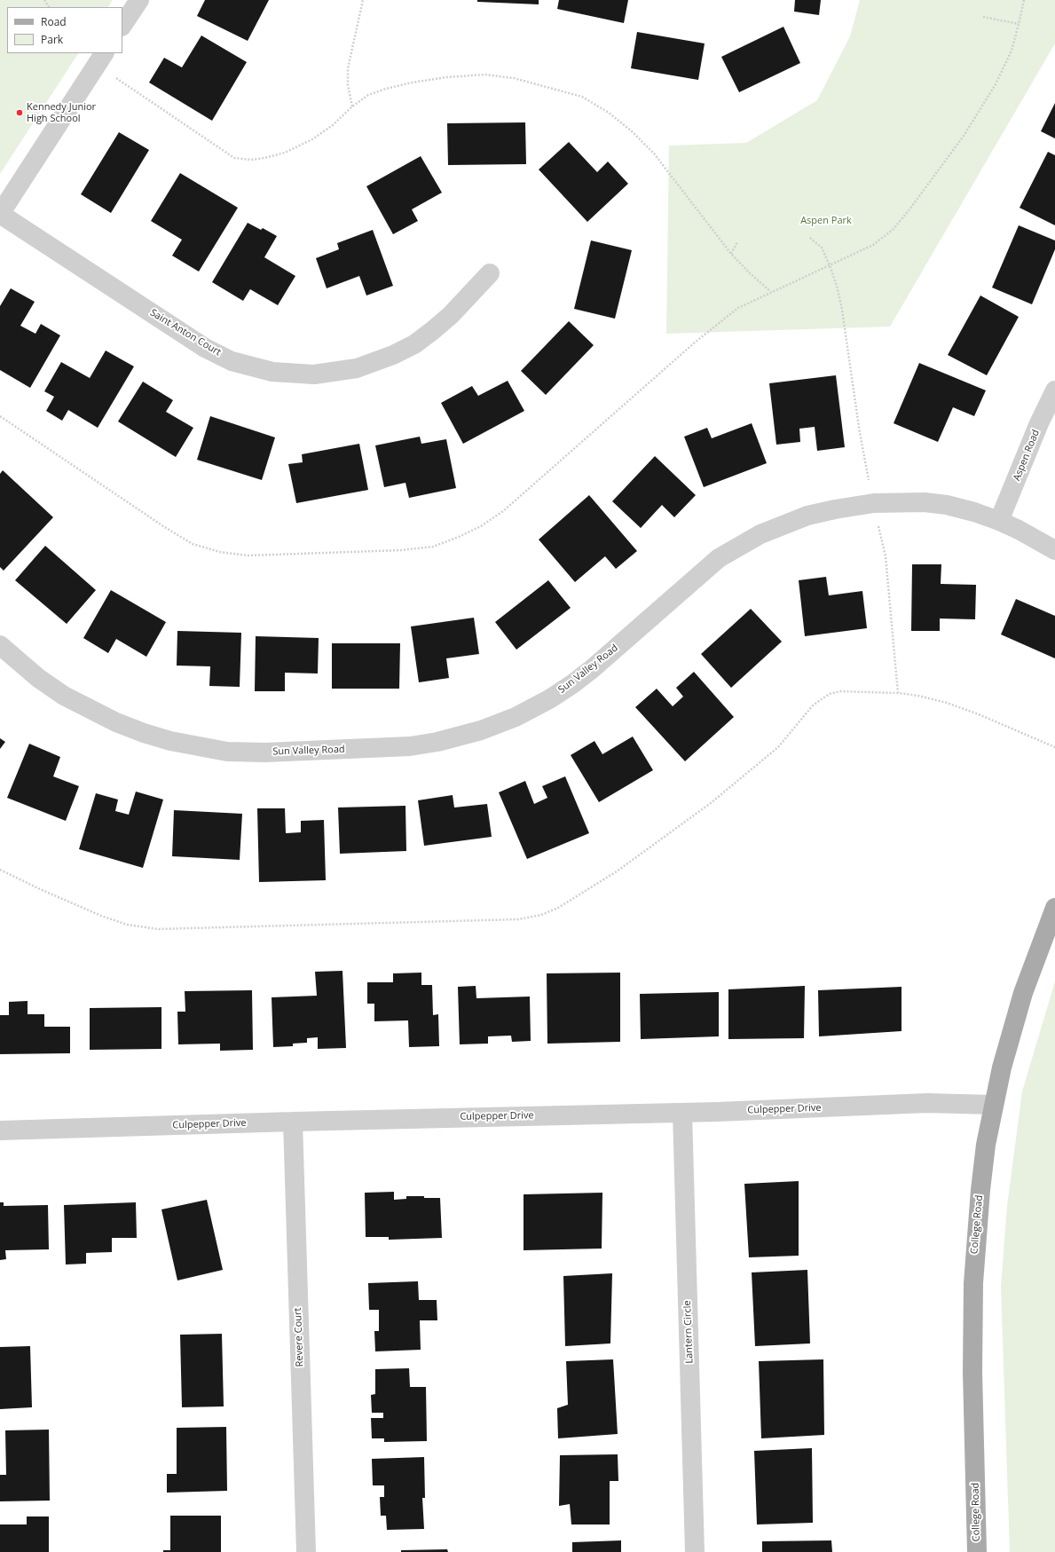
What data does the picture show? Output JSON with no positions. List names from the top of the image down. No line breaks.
{"streets":{"main road":["College Road"],"street":["Saint Anton Court","Aspen Road","Sun Valley Road","Culpepper Drive","Lantern Circle","Revere Court"]},"crossings":[["Aspen Road","Sun Valley Road"],["Culpepper Drive","College Road"],["Culpepper Drive","Lantern Circle"],["Culpepper Drive","Revere Court"]],"parks":["Aspen Park"],"places":["Kennedy Junior High School"],"legend":["Road","Park"]}
